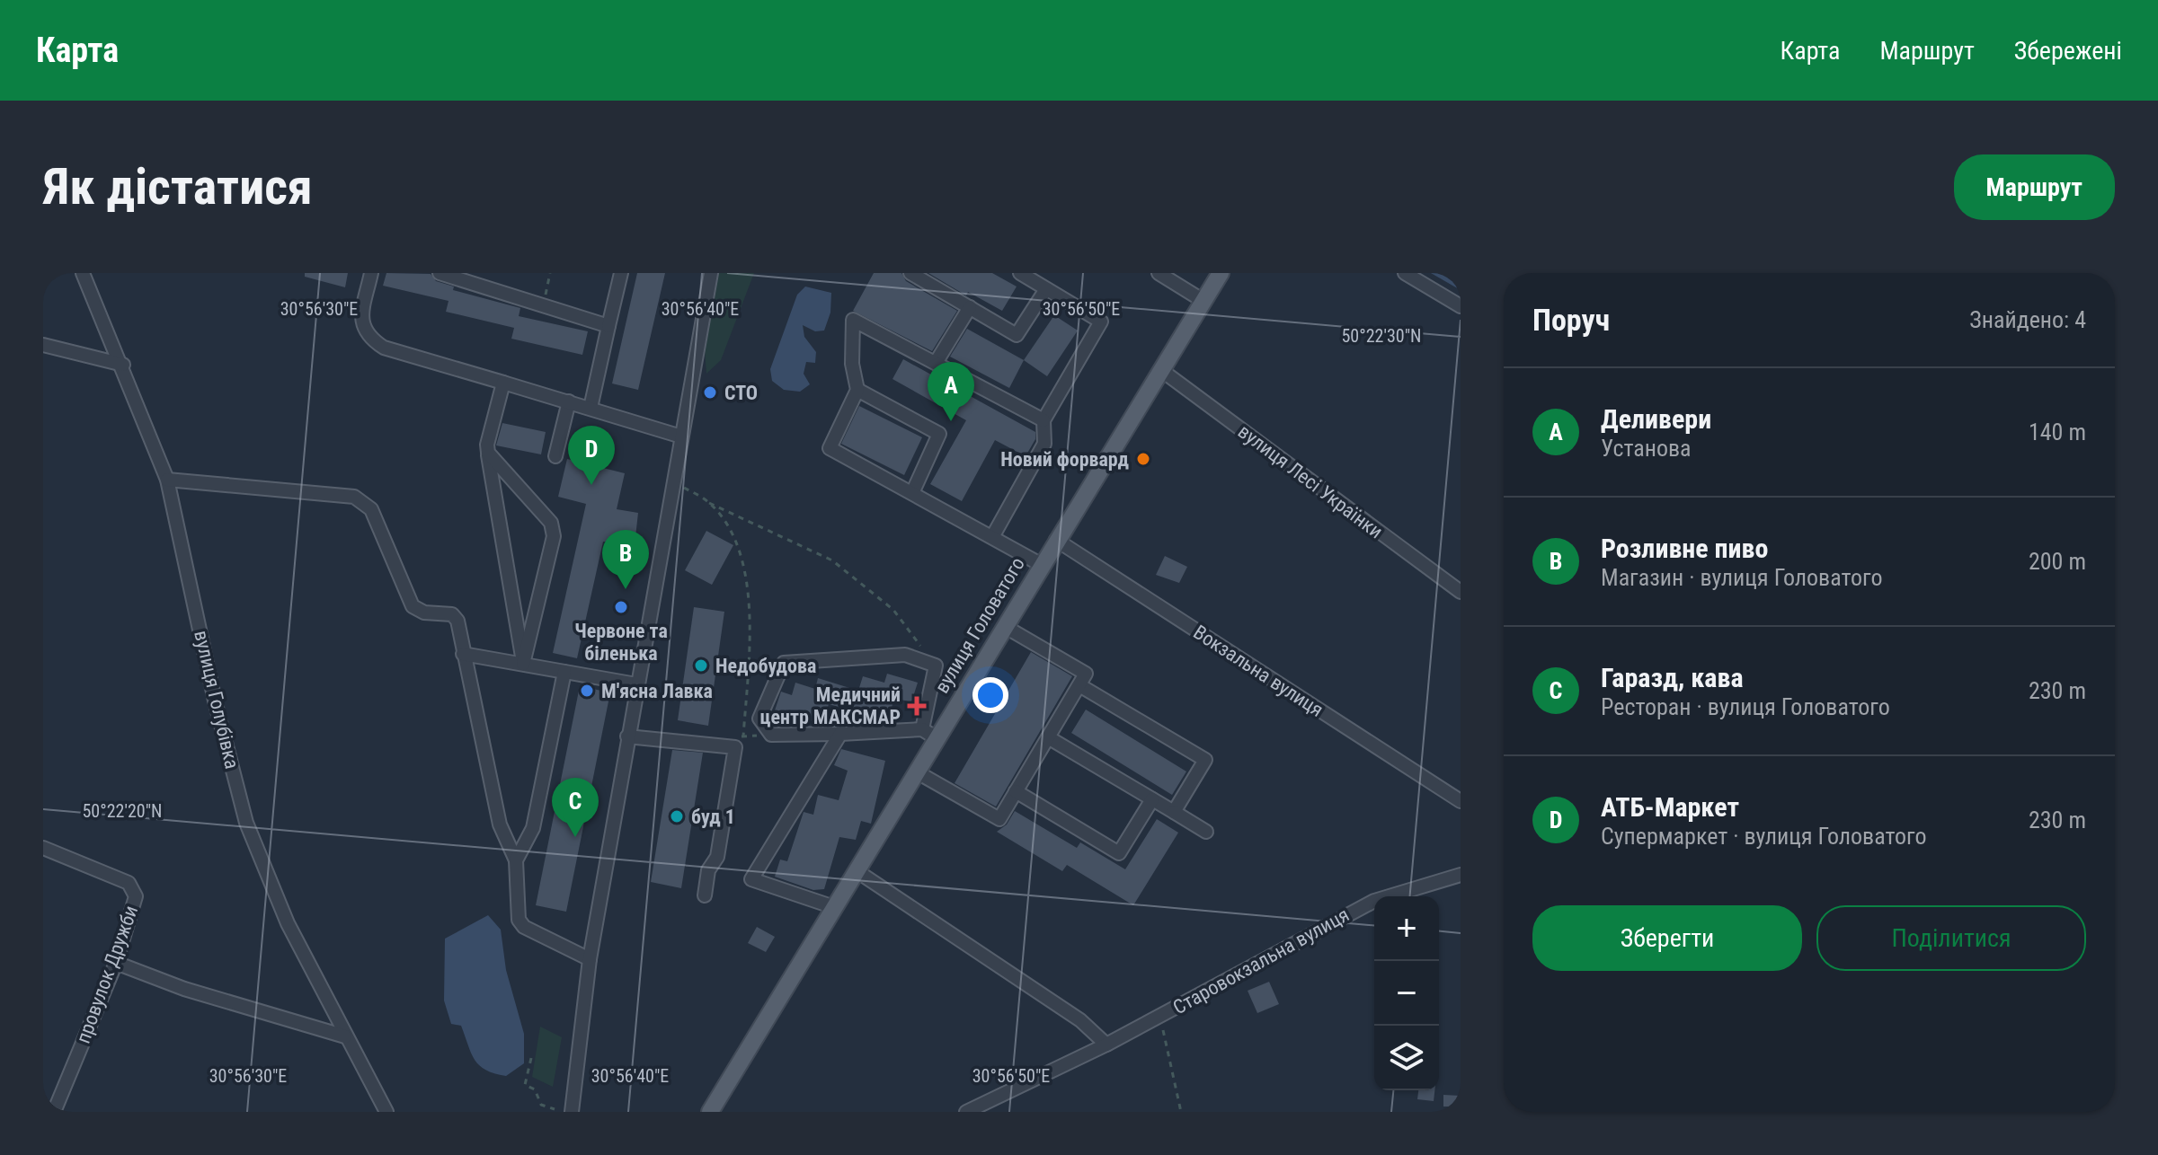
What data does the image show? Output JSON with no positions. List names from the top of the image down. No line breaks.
{"streets":{"main road":["вулиця Головатого"],"street":["вулиця Лесі Українки","Вокзальна вулиця","вулиця Голубівка","Старовокзальна вулиця","провулок Дружби"]},"crossings":[["вулиця Лесі Українки","вулиця Головатого"],["вулиця Головатого","Вокзальна вулиця"]],"places":{"other":["СТО","Новий форвард","Червоне та біленька","Недобудова","М'ясна Лавка","буд 1"],"health":["Медичний центр МАКСМАР"]},"page":{"header":"Карта","nav":["Карта","Маршрут","Збережені"],"buttons":["Маршрут",["Зберегти","Поділитися"]],"title":"Як дістатися","heading":["Поруч","Знайдено: 4"],"pins":["A","D","B","C"],"list":[{"mark":"A","name":"Деливери","note":"Установа","value":"140 m"},{"mark":"B","name":"Розливне пиво","note":"Магазин · вулиця Головатого","value":"200 m"},{"mark":"C","name":"Гаразд, кава","note":"Ресторан · вулиця Головатого","value":"230 m"},{"mark":"D","name":"АТБ-Маркет","note":"Супермаркет · вулиця Головатого","value":"230 m"}],"map_buttons":["+","−"]},"coordinates":["30°56'30\"E","30°56'40\"E","30°56'50\"E","50°22'30\"N","50°22'20\"N"]}
